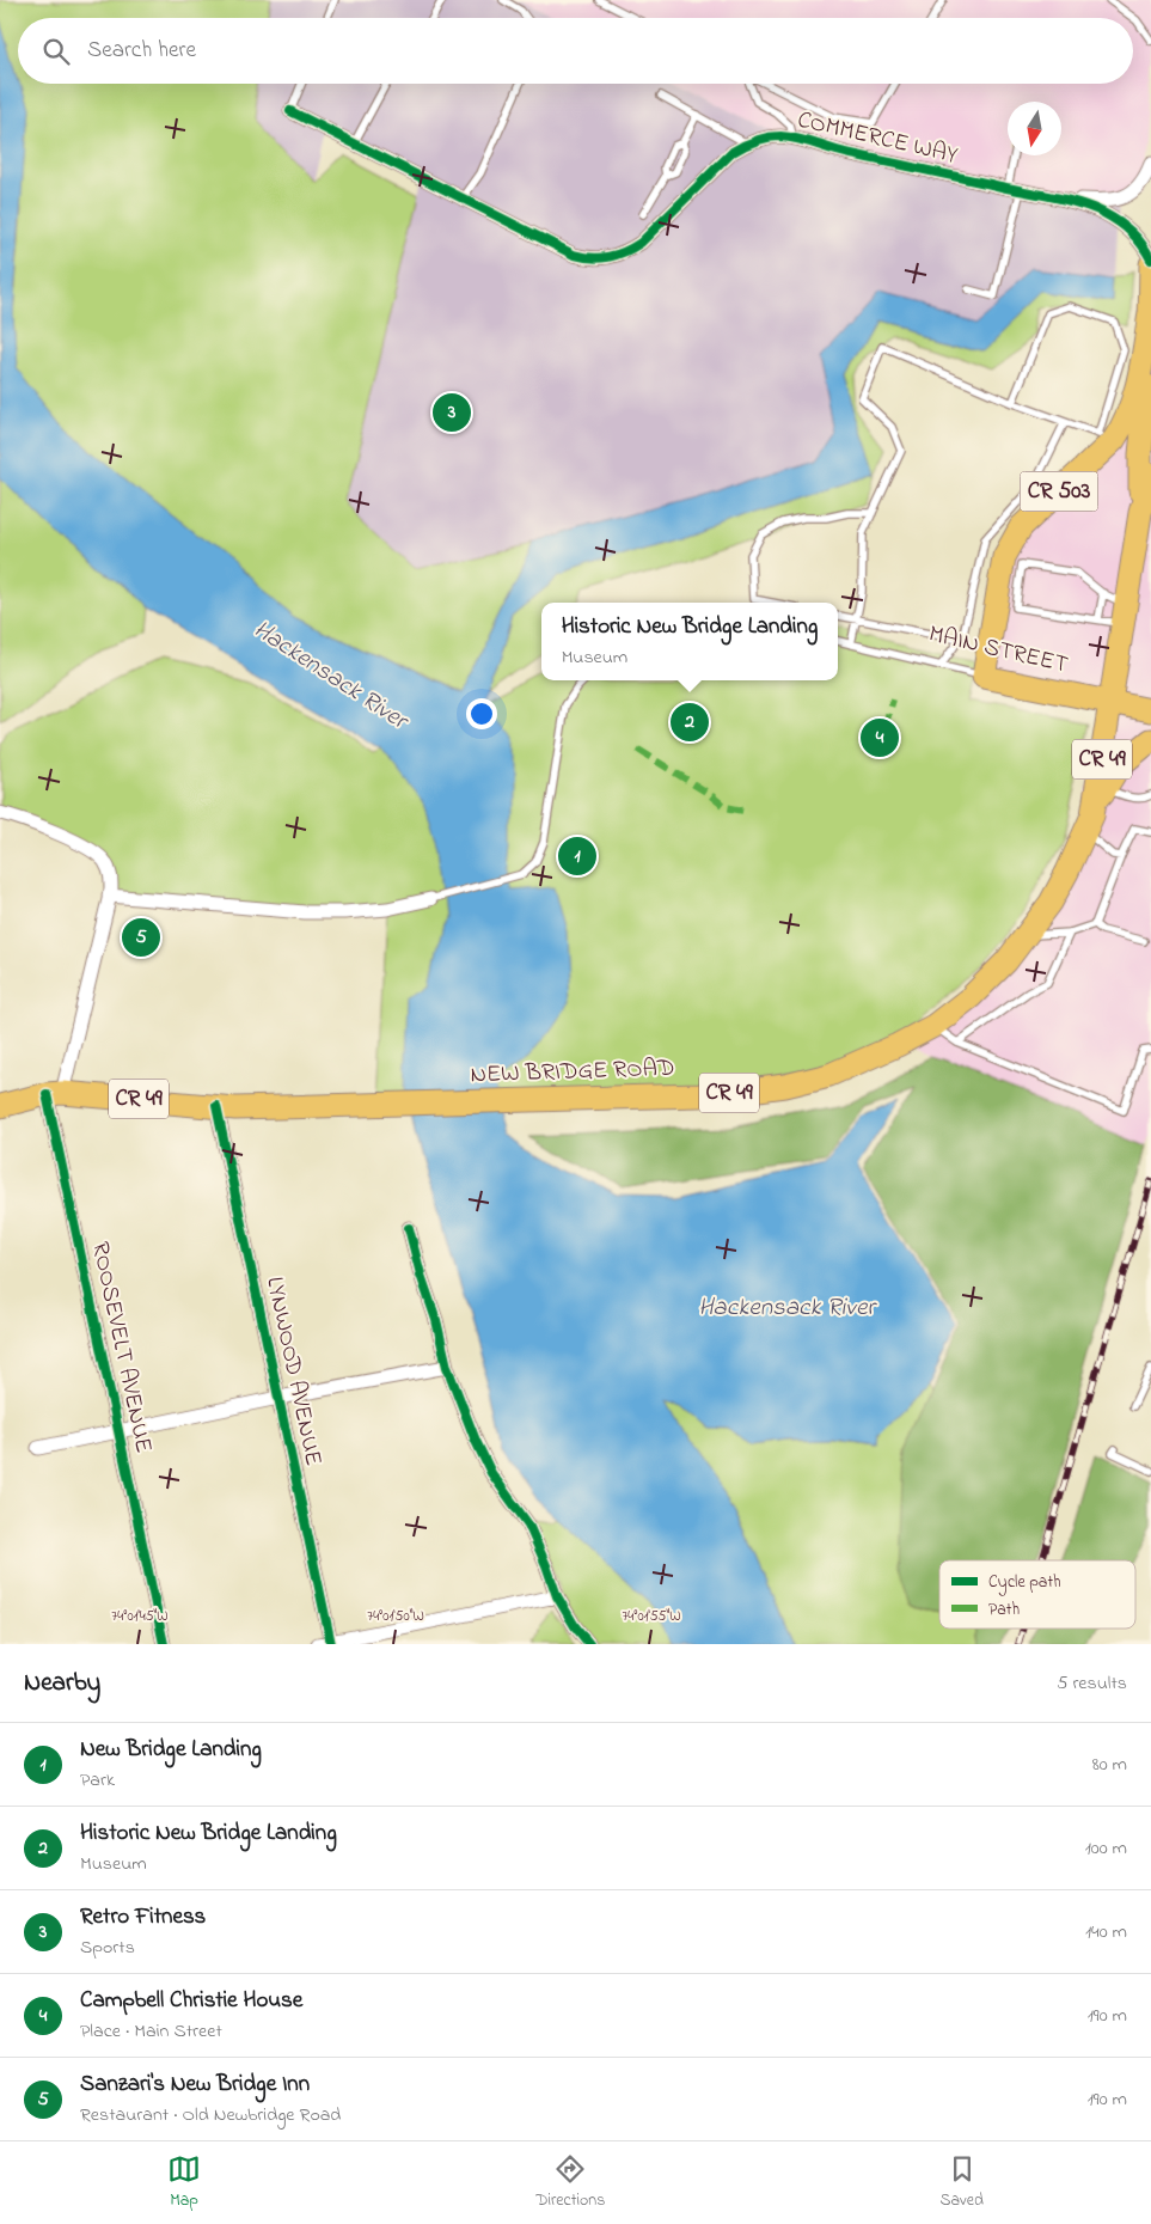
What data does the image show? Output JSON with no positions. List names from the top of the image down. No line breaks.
{"streets":{"main road":["CR 503","MAIN STREET","CR 49","NEW BRIDGE ROAD"],"street":["COMMERCE WAY","ROOSEVELT AVENUE","LYNWOOD AVENUE"]},"crossings":[["CR 503","MAIN STREET"],["MAIN STREET","NEW BRIDGE ROAD"],["NEW BRIDGE ROAD","ROOSEVELT AVENUE"],["NEW BRIDGE ROAD","LYNWOOD AVENUE"]],"water":["Hackensack River"],"legend":["Cycle path","Path"],"north":"bottom","page":{"search":"Search here","pins":["3","2","4","1","5"],"popup":["Historic New Bridge Landing","Museum"],"heading":["Nearby","5 results"],"list":[{"mark":"1","name":"New Bridge Landing","note":"Park","value":"80 m"},{"mark":"2","name":"Historic New Bridge Landing","note":"Museum","value":"100 m"},{"mark":"3","name":"Retro Fitness","note":"Sports","value":"140 m"},{"mark":"4","name":"Campbell Christie House","note":"Place · Main Street","value":"190 m"},{"mark":"5","name":"Sanzari's New Bridge Inn","note":"Restaurant · Old Newbridge Road","value":"190 m"}],"nav":["Map","Directions","Saved"]},"coordinates":["74°01'45\"W","74°01'50\"W","74°01'55\"W"]}
